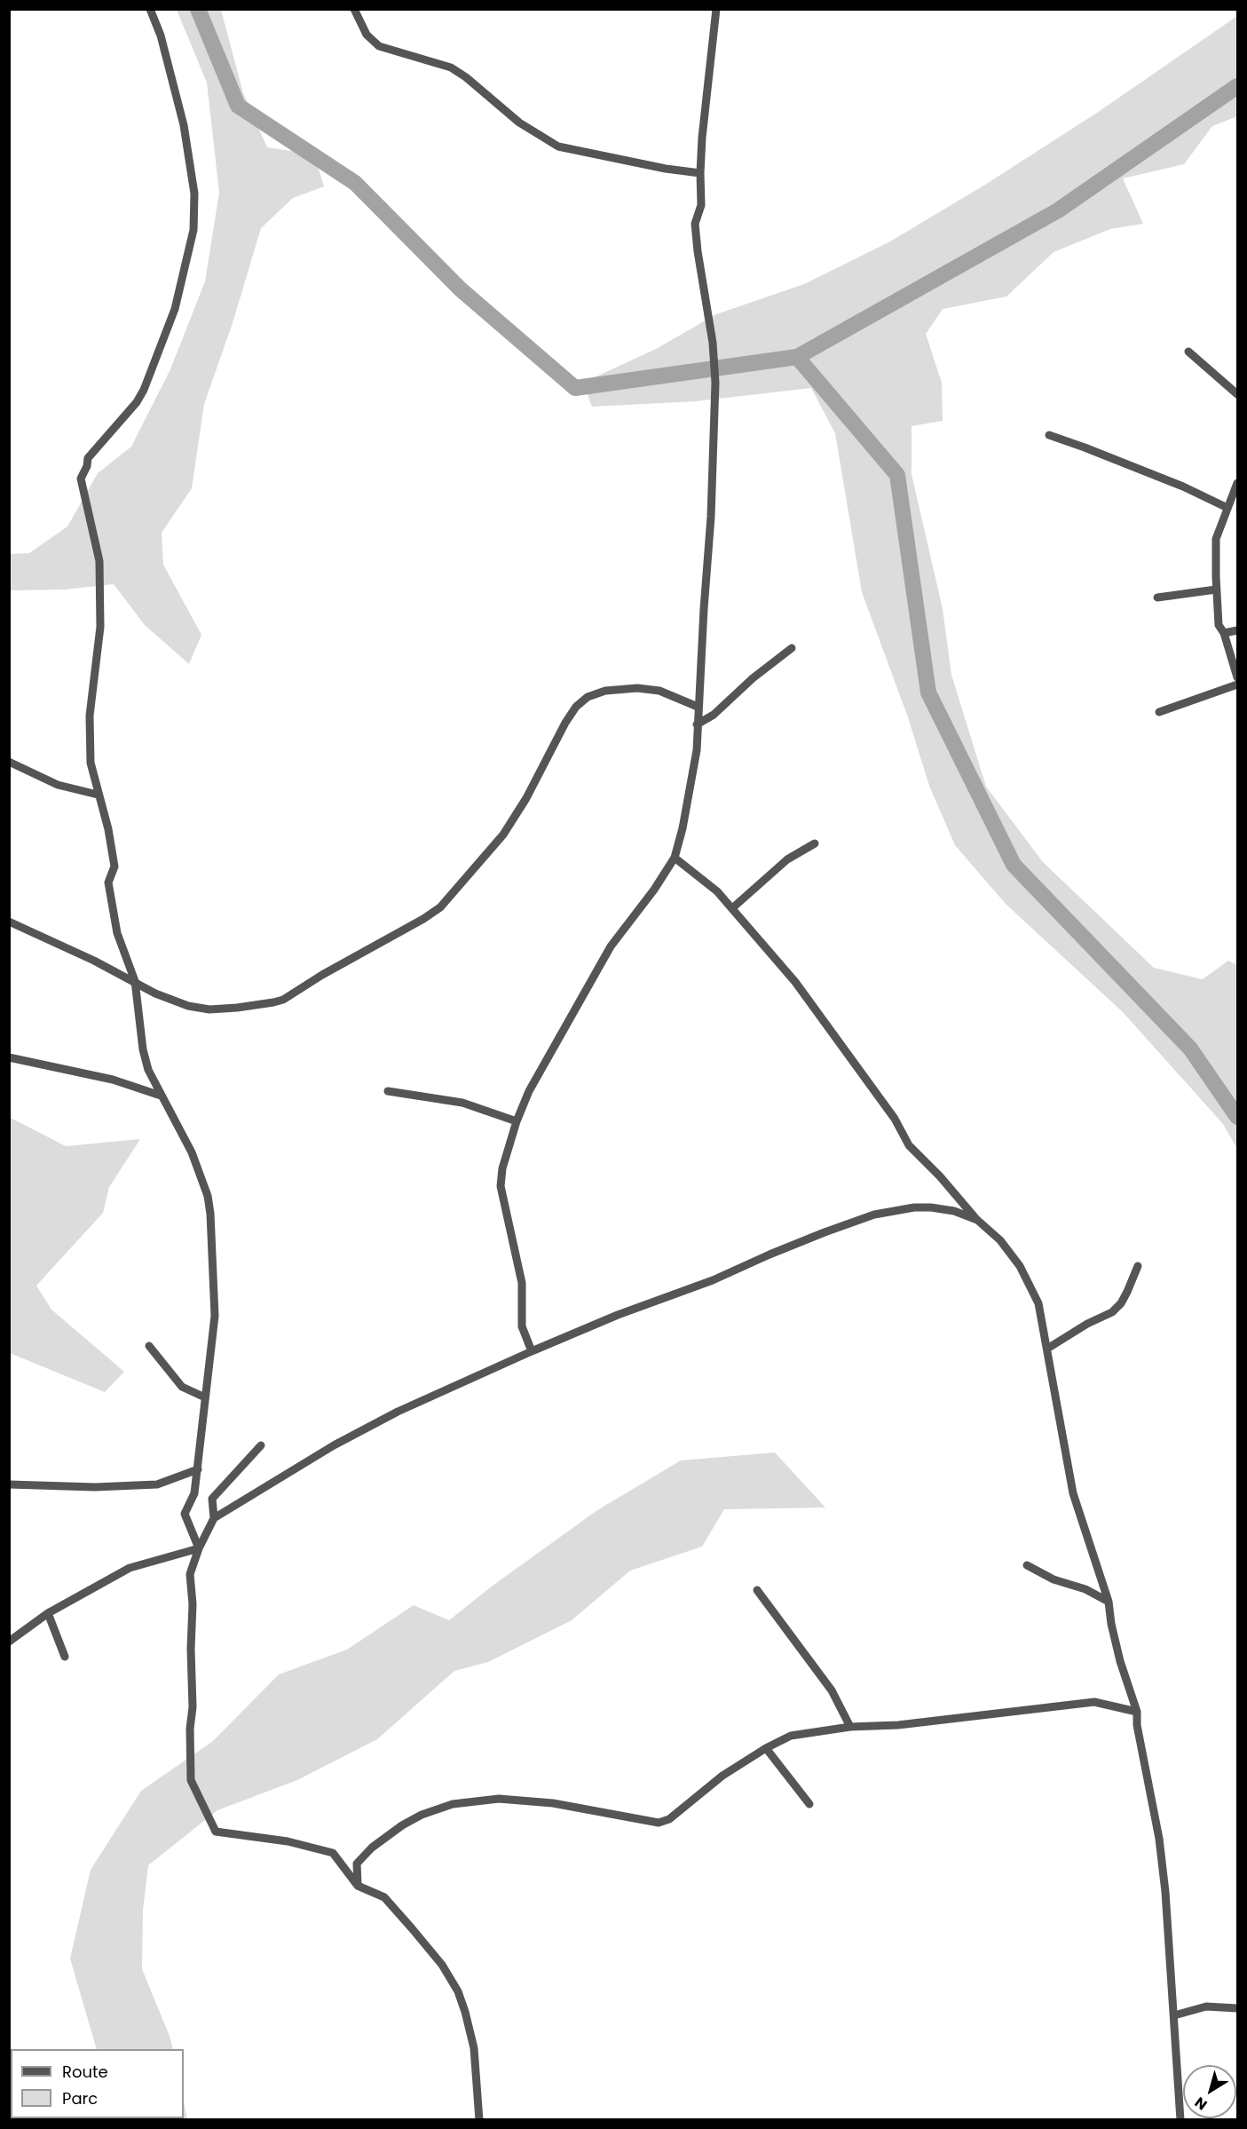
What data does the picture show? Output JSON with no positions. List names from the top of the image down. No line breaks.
{"legend":["Route","Parc"],"north":"bottom left"}
